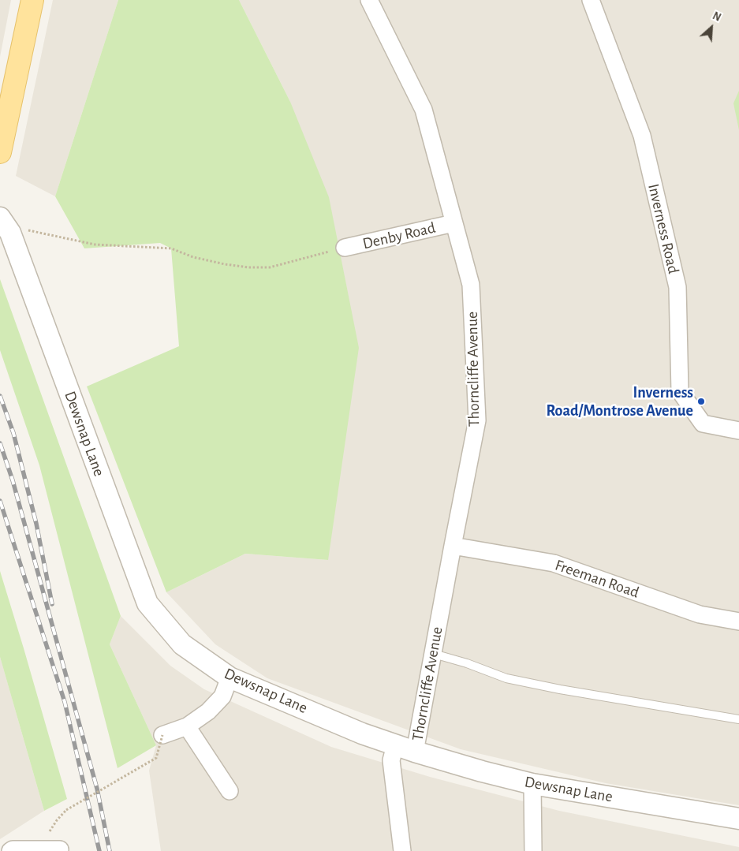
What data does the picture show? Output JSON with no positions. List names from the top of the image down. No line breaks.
{"streets":{"street":["Inverness Road","Denby Road","Thorncliffe Avenue","Dewsnap Lane","Freeman Road"]},"crossings":[["Denby Road","Thorncliffe Avenue"],["Thorncliffe Avenue","Dewsnap Lane"],["Thorncliffe Avenue","Freeman Road"]],"places":["Inverness Road/Montrose Avenue"],"north":"top right"}
